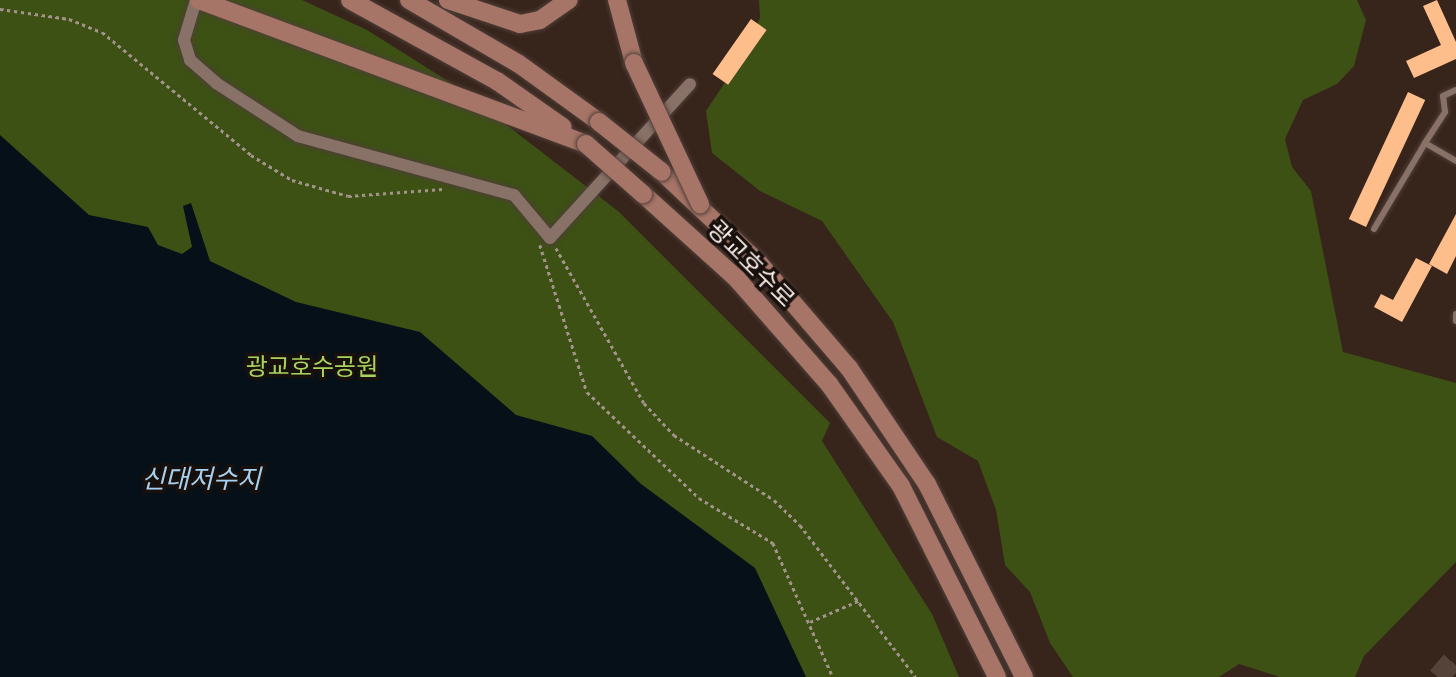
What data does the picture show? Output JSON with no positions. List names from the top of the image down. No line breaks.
{"streets":{"main road":["광교호수로"]},"water":["신대저수지"],"parks":["광교호수공원"]}
